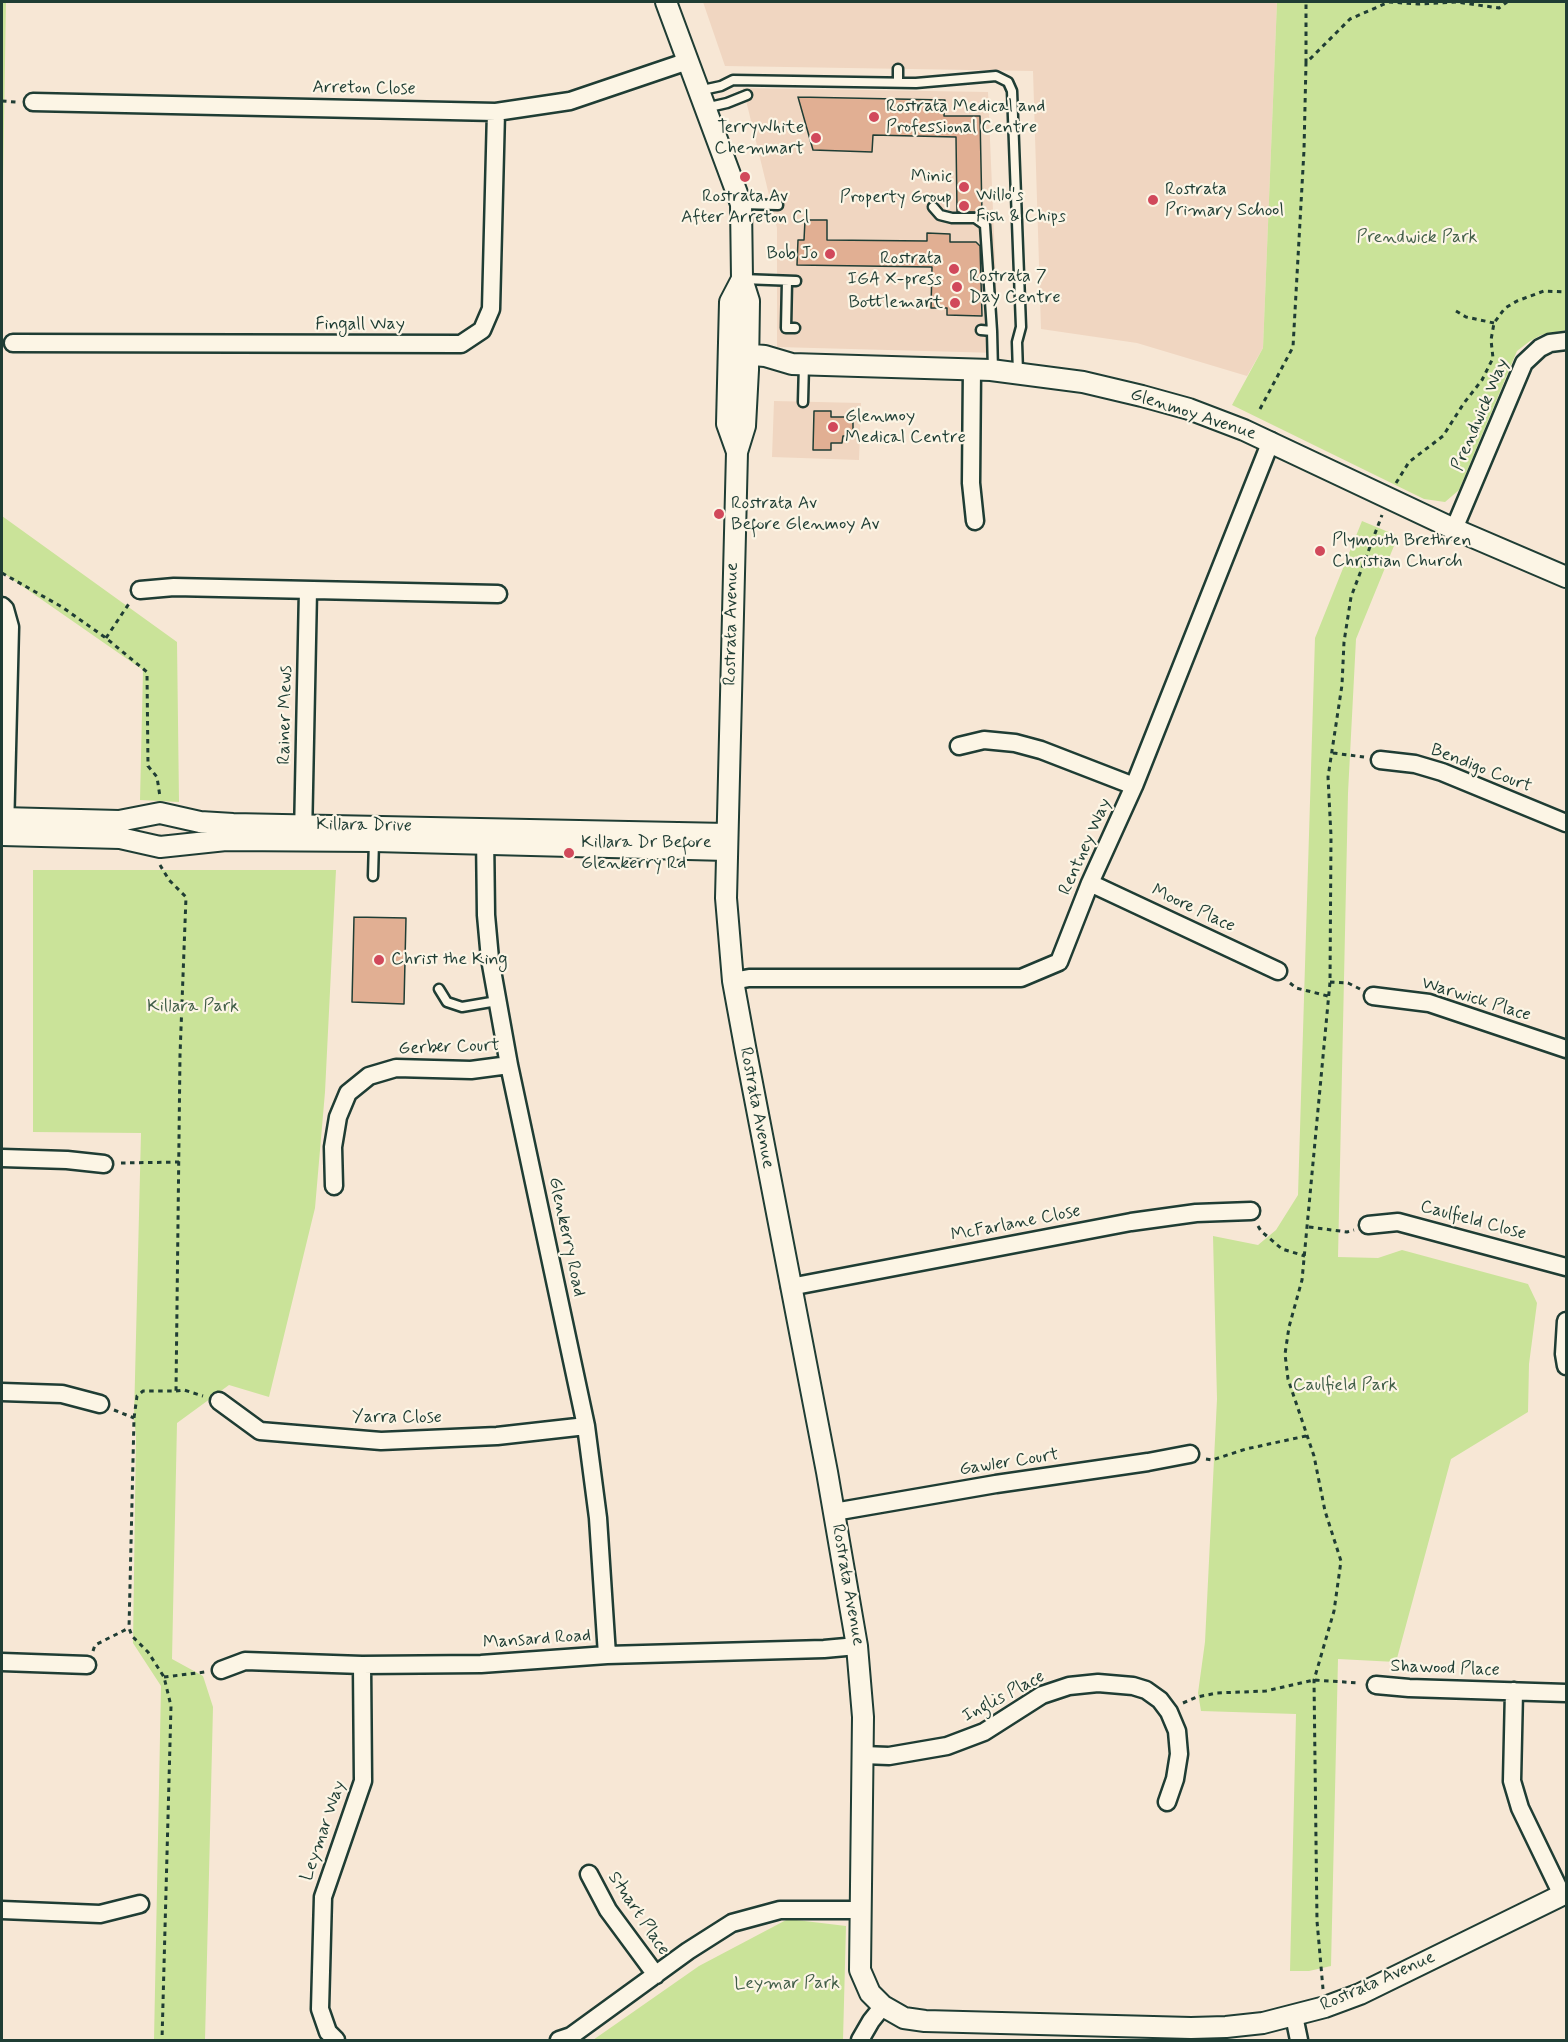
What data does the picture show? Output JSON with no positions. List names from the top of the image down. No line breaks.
{"streets":{"street":["Arreton Close","Fingall Way","Glenmoy Avenue","Prendwick Way","Rostrata Avenue","Rainer Mews","Bendigo Court","Killara Drive","Rentney Way","Moore Place","Warwick Place","Gerber Court","Caulfield Close","McFarlane Close","Glenkerry Road","Yarra Close","Gawler Court","Mansard Road","Shawood Place","Inglis Place","Leymar Way","Stuart Place"]},"crossings":[["Arreton Close","Fingall Way"],["Arreton Close","Rostrata Avenue"],["Glenmoy Avenue","Prendwick Way"],["Glenmoy Avenue","Rostrata Avenue"],["Glenmoy Avenue","Rentney Way"],["Rostrata Avenue","Killara Drive"],["Rostrata Avenue","Rentney Way"],["Rostrata Avenue","McFarlane Close"],["Rostrata Avenue","Gawler Court"],["Rostrata Avenue","Mansard Road"],["Rostrata Avenue","Shawood Place"],["Rostrata Avenue","Inglis Place"],["Rainer Mews","Killara Drive"],["Killara Drive","Glenkerry Road"],["Rentney Way","Moore Place"],["Gerber Court","Glenkerry Road"],["Glenkerry Road","Yarra Close"],["Glenkerry Road","Mansard Road"],["Mansard Road","Leymar Way"]],"parks":["Prendwick Park","Killara Park","Caulfield Park","Leymar Park"],"places":["Rostrata Medical and Professional Centre","TerryWhite Chemmart","Rostrata Av After Arreton Cl","Minic Property Group","Rostrata Primary School","Willo's Fish & Chips","Bob Jo","Rostrata IGA X-press","Rostrata 7 Day Centre","Bottlemart","Glenmoy Medical Centre","Rostrata Av Before Glenmoy Av","Plymouth Brethren Christian Church","Killara Dr Before Glenkerry Rd","Christ the King"]}
